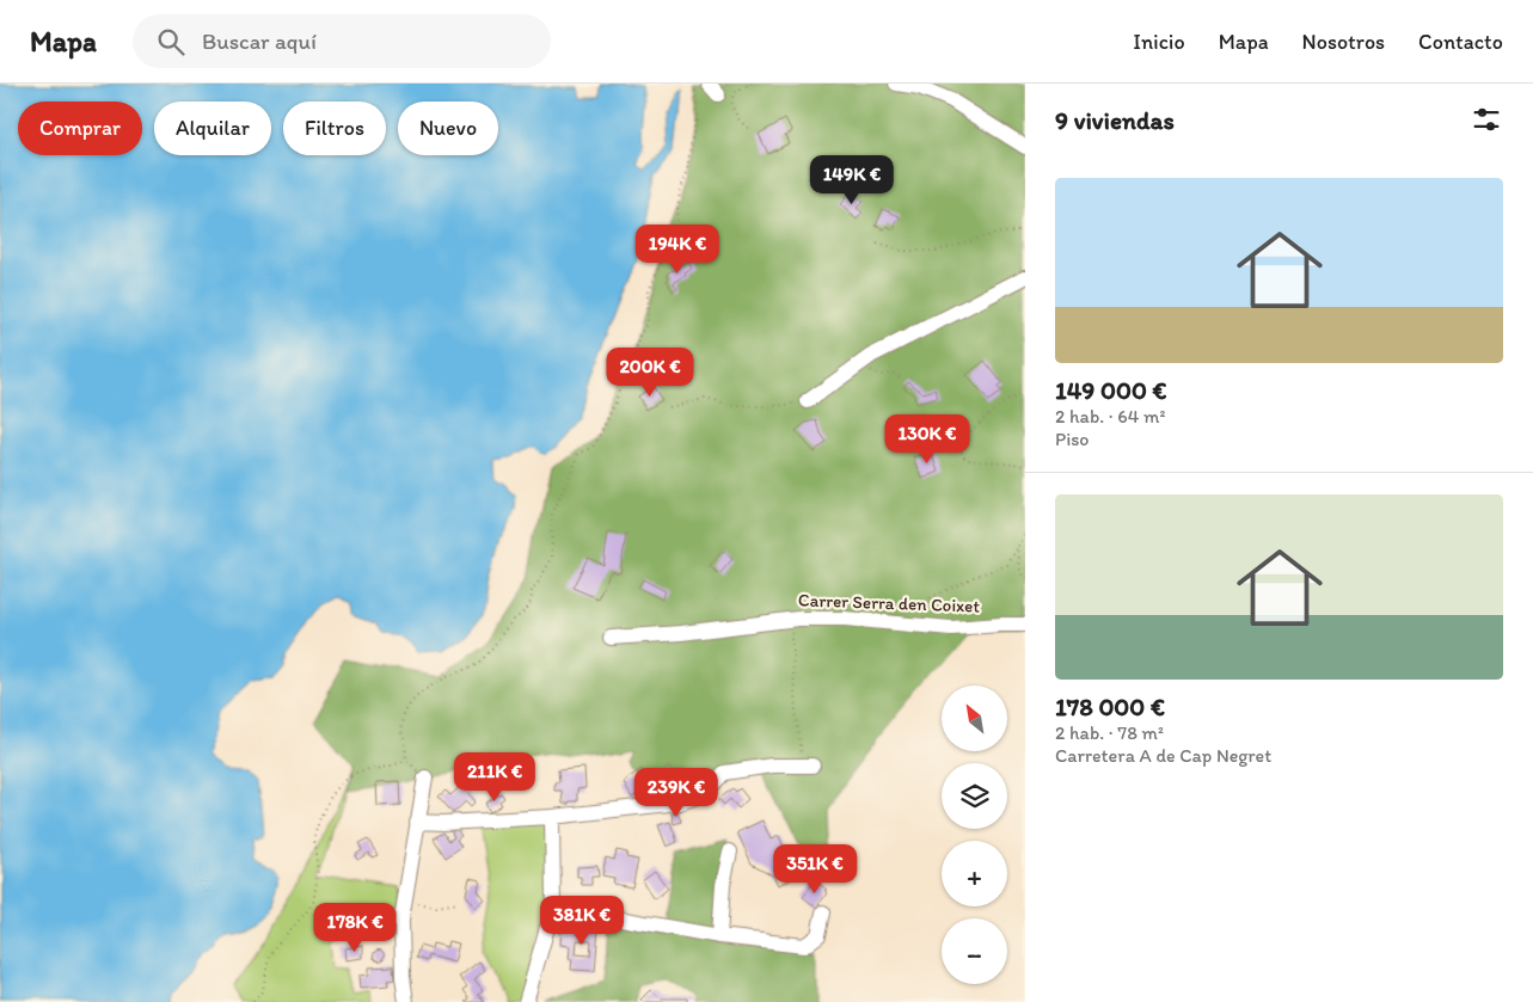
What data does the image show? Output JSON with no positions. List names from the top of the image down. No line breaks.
{"streets":{"street":["Carrer Serra den Coixet"]},"north":"top left","page":{"header":"Mapa","search":"Buscar aquí","nav":["Inicio","Mapa","Nosotros","Contacto"],"heading":"9 viviendas","chip":["Comprar","Alquilar","Filtros","Nuevo"],"price":["149K €","194K €","200K €","130K €","211K €","239K €","351K €","381K €","178K €"],"list":[{"name":"149 000 €","note":"2 hab. · 64 m² · Piso"},{"name":"178 000 €","note":"2 hab. · 78 m² · Carretera A de Cap Negret"}],"map_buttons":["+","−"]}}
